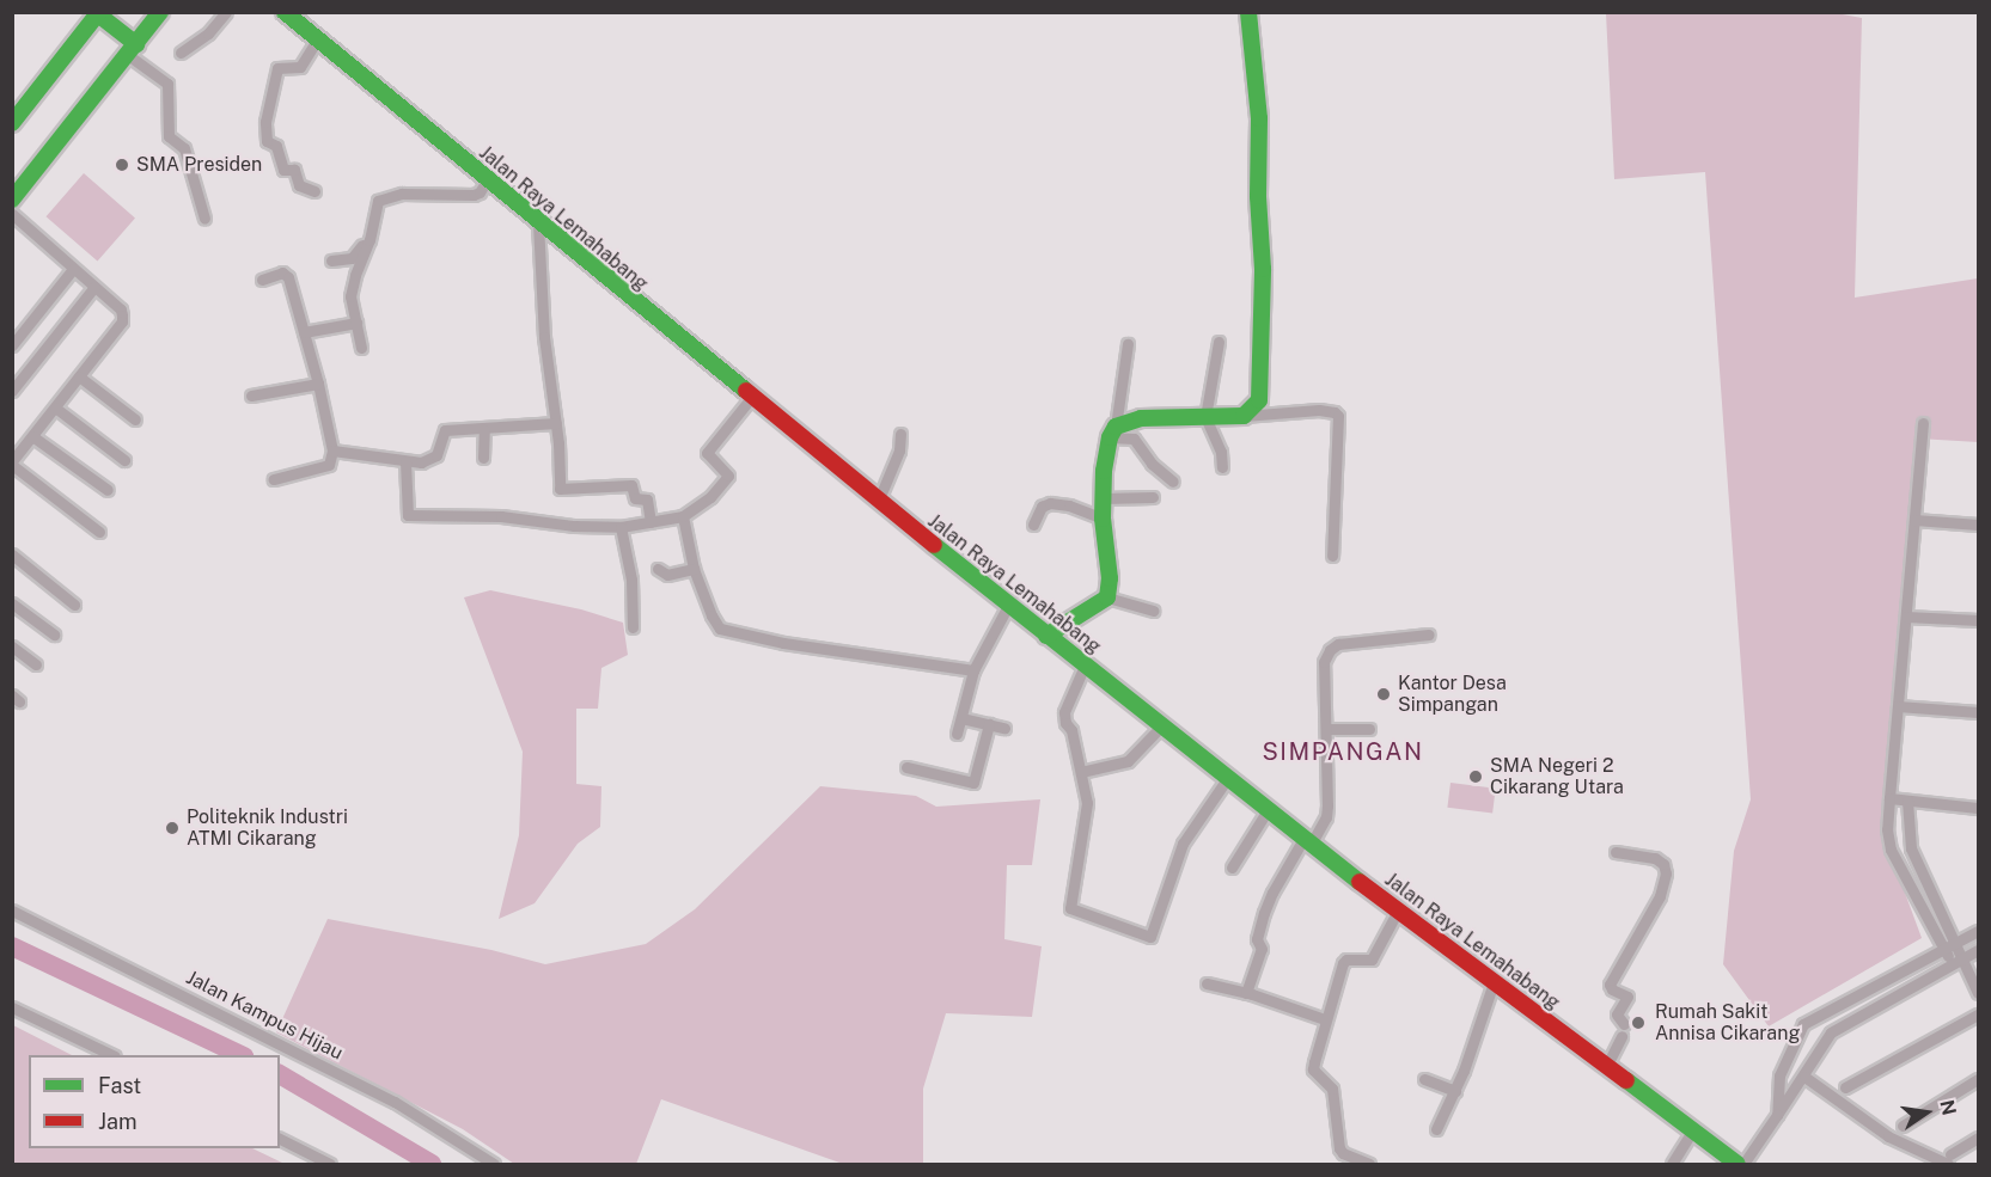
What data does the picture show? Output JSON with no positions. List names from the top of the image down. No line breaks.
{"streets":{"main road":["Jalan Raya Lemahabang"],"street":["Jalan Kampus Hijau"]},"districts":["SIMPANGAN"],"places":["SMA Presiden","Kantor Desa Simpangan","SMA Negeri 2 Cikarang Utara","Politeknik Industri ATMI Cikarang","Rumah Sakit Annisa Cikarang"],"legend":["Fast","Jam"],"north":"right"}
